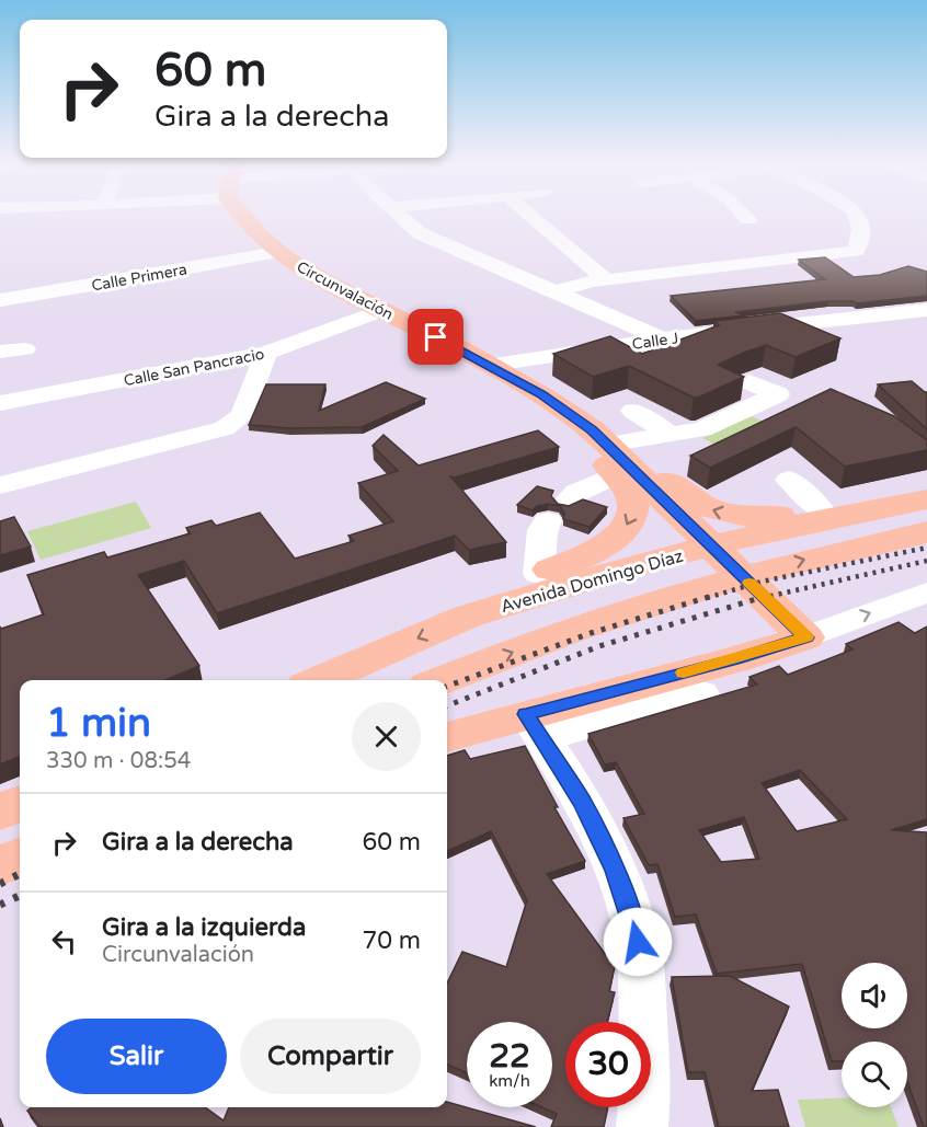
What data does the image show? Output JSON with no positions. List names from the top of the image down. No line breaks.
{"streets":{"main road":["Circunvalación","Avenida Domingo Díaz"],"street":["Calle Primera","Calle J","Calle San Pancracio"]},"crossings":[["Calle Primera","Circunvalación"],["Circunvalación","Calle San Pancracio"]],"page":{"turn":["60 m","Gira a la derecha"],"heading":["1 min","330 m · 08:54"],"list":[{"name":"Gira a la derecha","value":"60 m"},{"name":"Gira a la izquierda","note":"Circunvalación","value":"70 m"}],"buttons":["Salir","Compartir"],"speed":"22 km/h","limit":"30"}}
